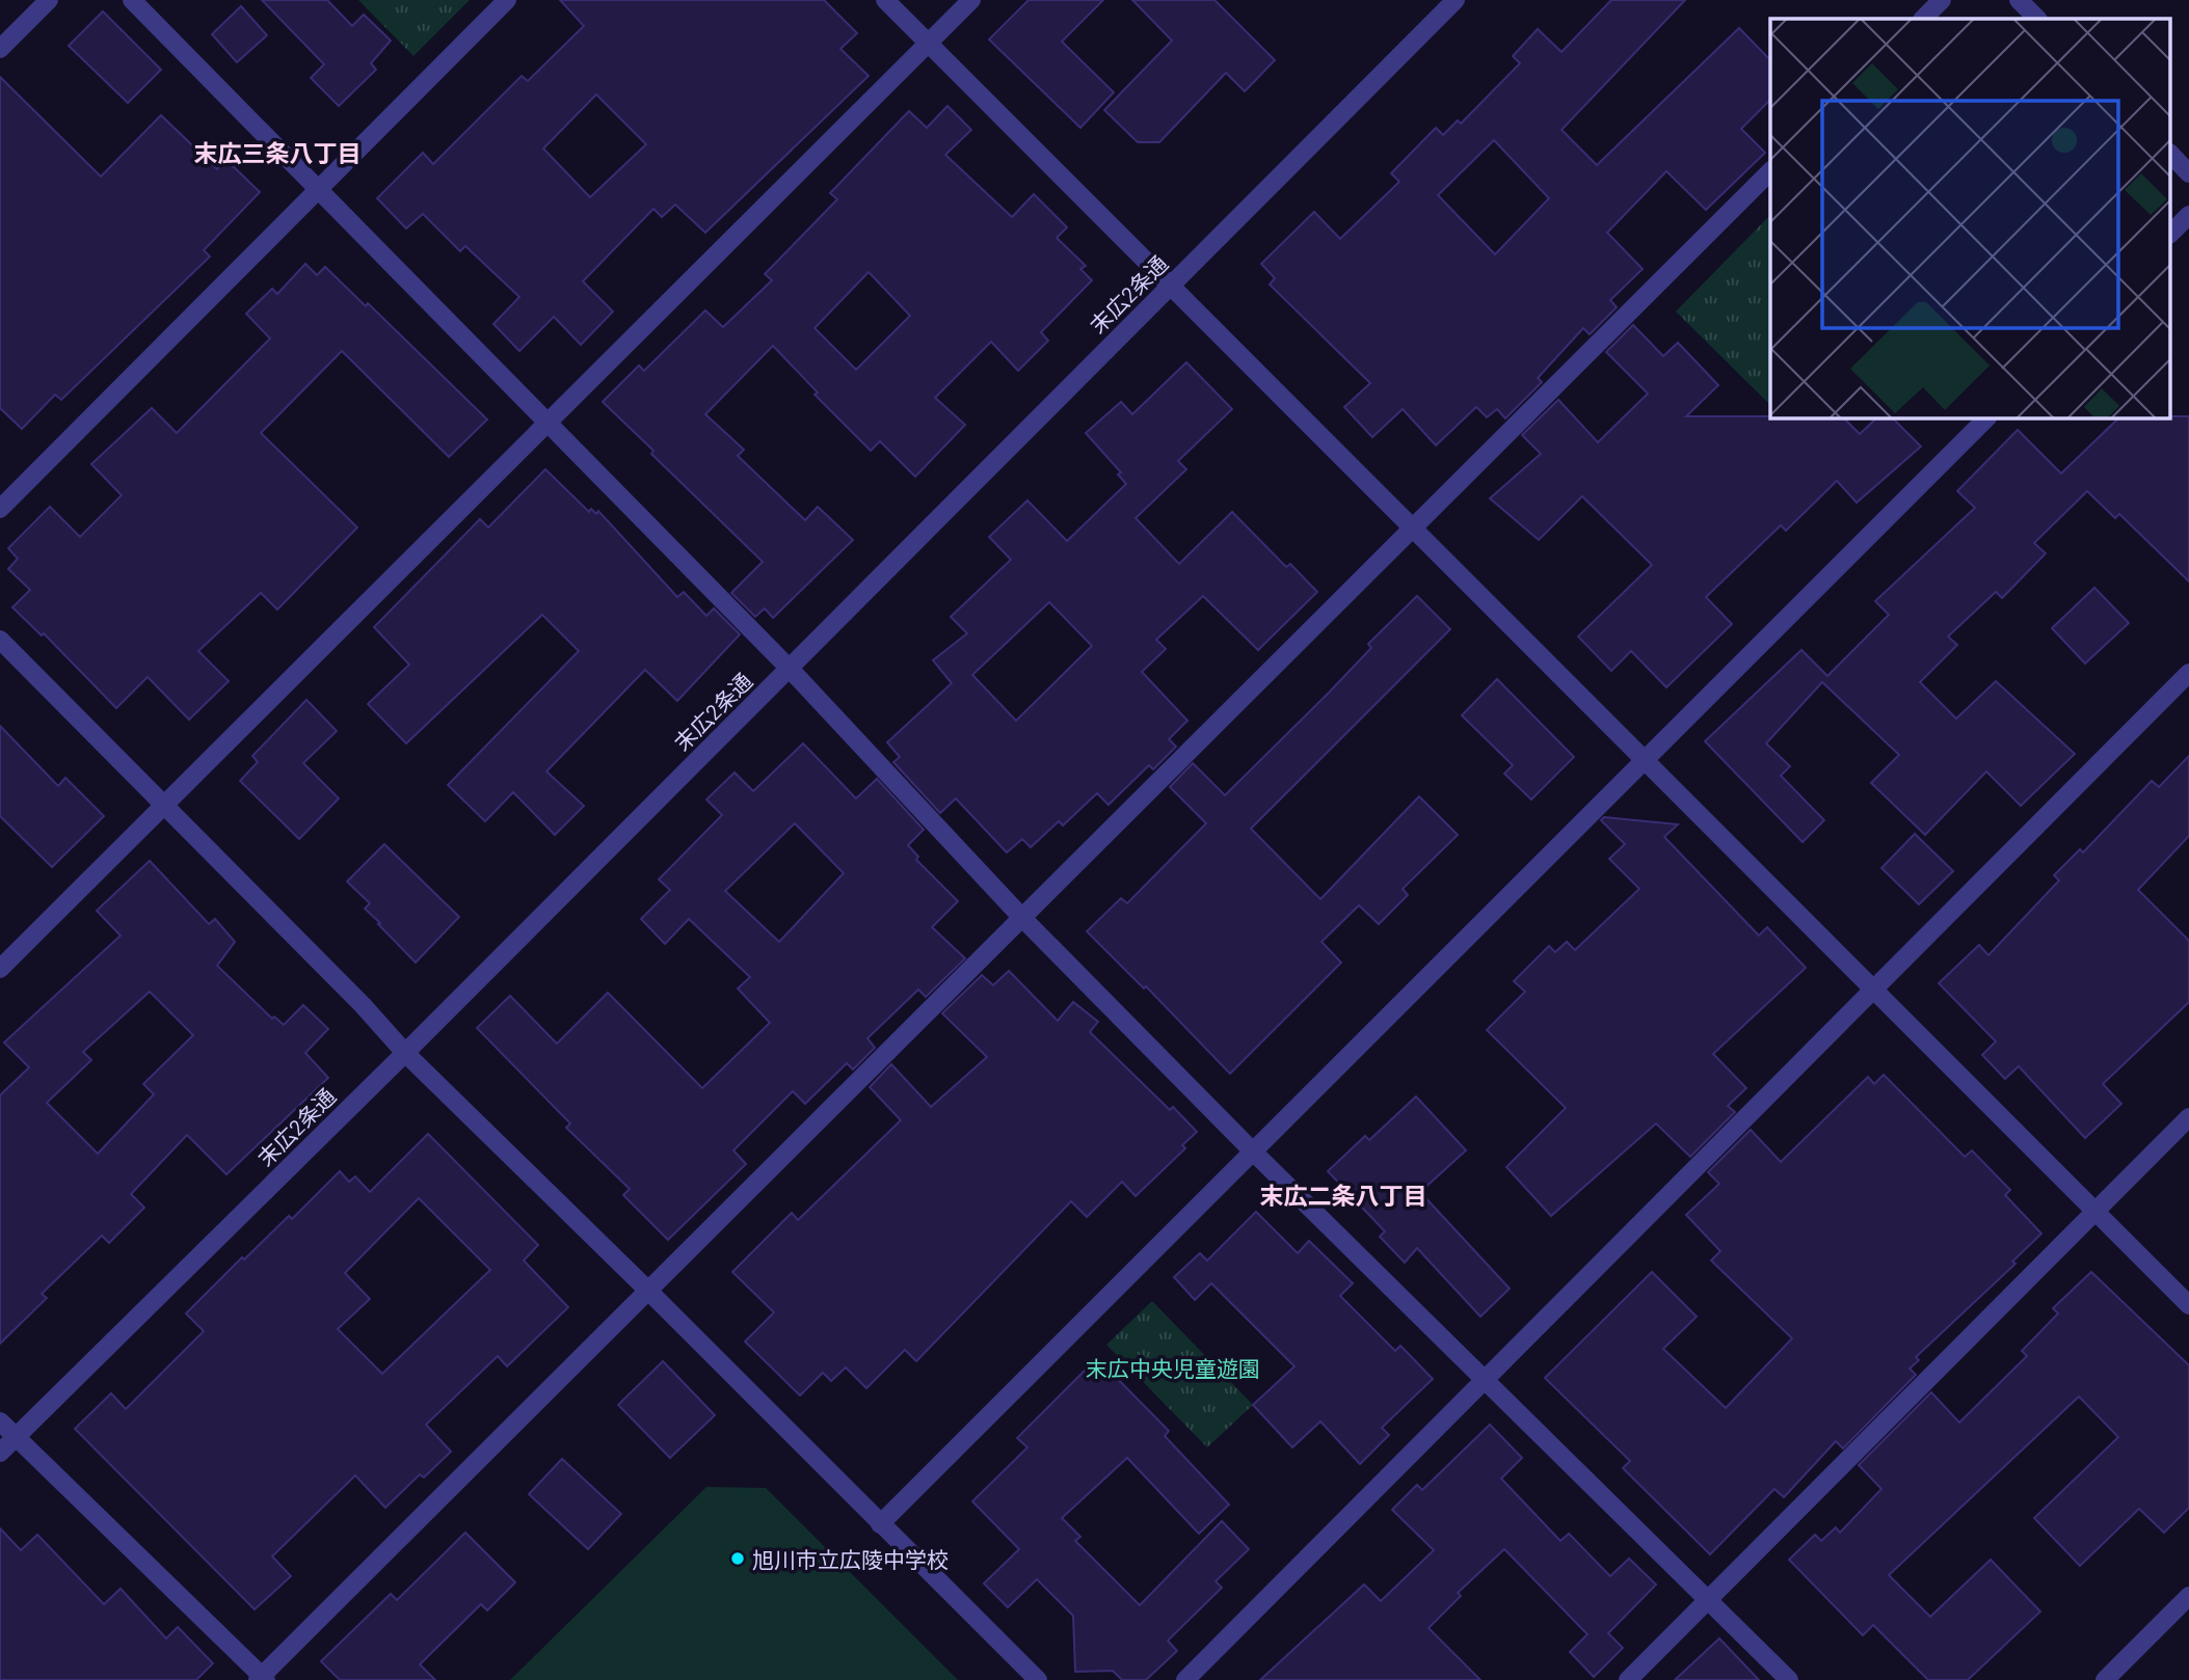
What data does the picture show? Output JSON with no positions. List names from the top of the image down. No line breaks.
{"streets":{"street":["末広2条通"]},"districts":["末広三条八丁目","末広二条八丁目"],"parks":["末広中央児童遊園"],"places":["旭川市立広陵中学校"]}
